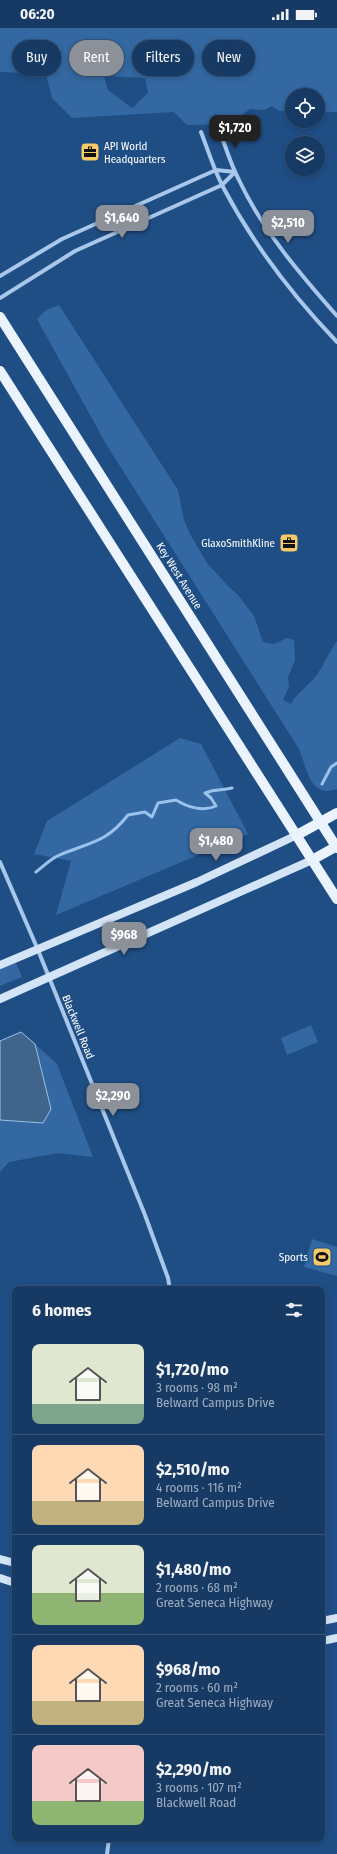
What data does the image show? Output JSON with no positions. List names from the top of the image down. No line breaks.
{"streets":{"main road":["Key West Avenue"],"street":["Blackwell Road"]},"places":{"office":["API World Headquarters","GlaxoSmithKline"],"sports":["Sports"]},"page":{"status":"06:20","chip":["Buy","Rent","Filters","New"],"price":["$1,720","$1,640","$2,510","$1,480","$968","$2,290"],"heading":"6 homes","list":[{"name":"$1,720/mo","note":"3 rooms · 98 m² · Belward Campus Drive"},{"name":"$2,510/mo","note":"4 rooms · 116 m² · Belward Campus Drive"},{"name":"$1,480/mo","note":"2 rooms · 68 m² · Great Seneca Highway"},{"name":"$968/mo","note":"2 rooms · 60 m² · Great Seneca Highway"},{"name":"$2,290/mo","note":"3 rooms · 107 m² · Blackwell Road"}]}}
